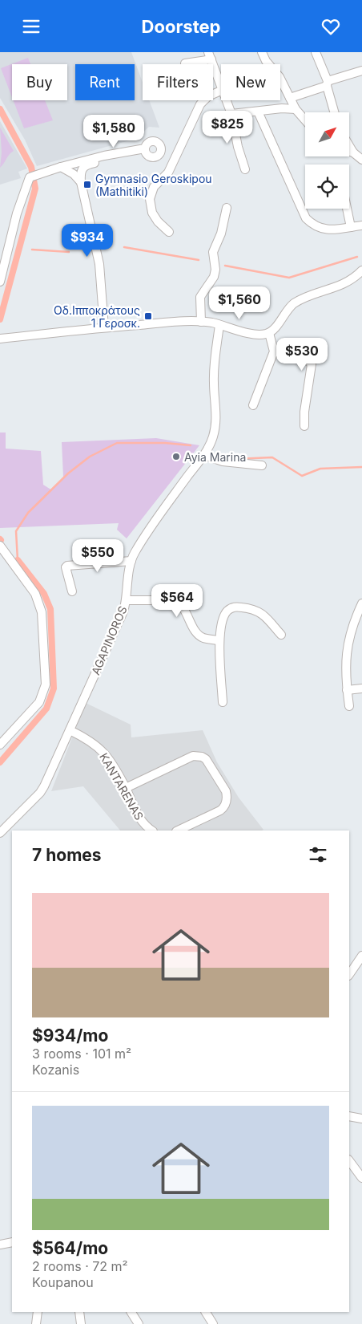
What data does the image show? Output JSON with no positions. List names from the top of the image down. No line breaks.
{"streets":{"street":["AGAPINOROS","KANTARENAS"]},"crossings":[["AGAPINOROS","KANTARENAS"]],"places":{"transit":["Gymnasio Geroskipou (Mathitiki)","Οδ.Ιπποκράτους 1 Γεροσκ."],"other":["Ayia Marina"]},"north":"top right","page":{"header":"Doorstep","chip":["Buy","Rent","Filters","New"],"price":["$825","$1,580","$934","$1,560","$530","$550","$564"],"heading":"7 homes","list":[{"name":"$934/mo","note":"3 rooms · 101 m² · Kozanis"},{"name":"$564/mo","note":"2 rooms · 72 m² · Koupanou"}]}}
